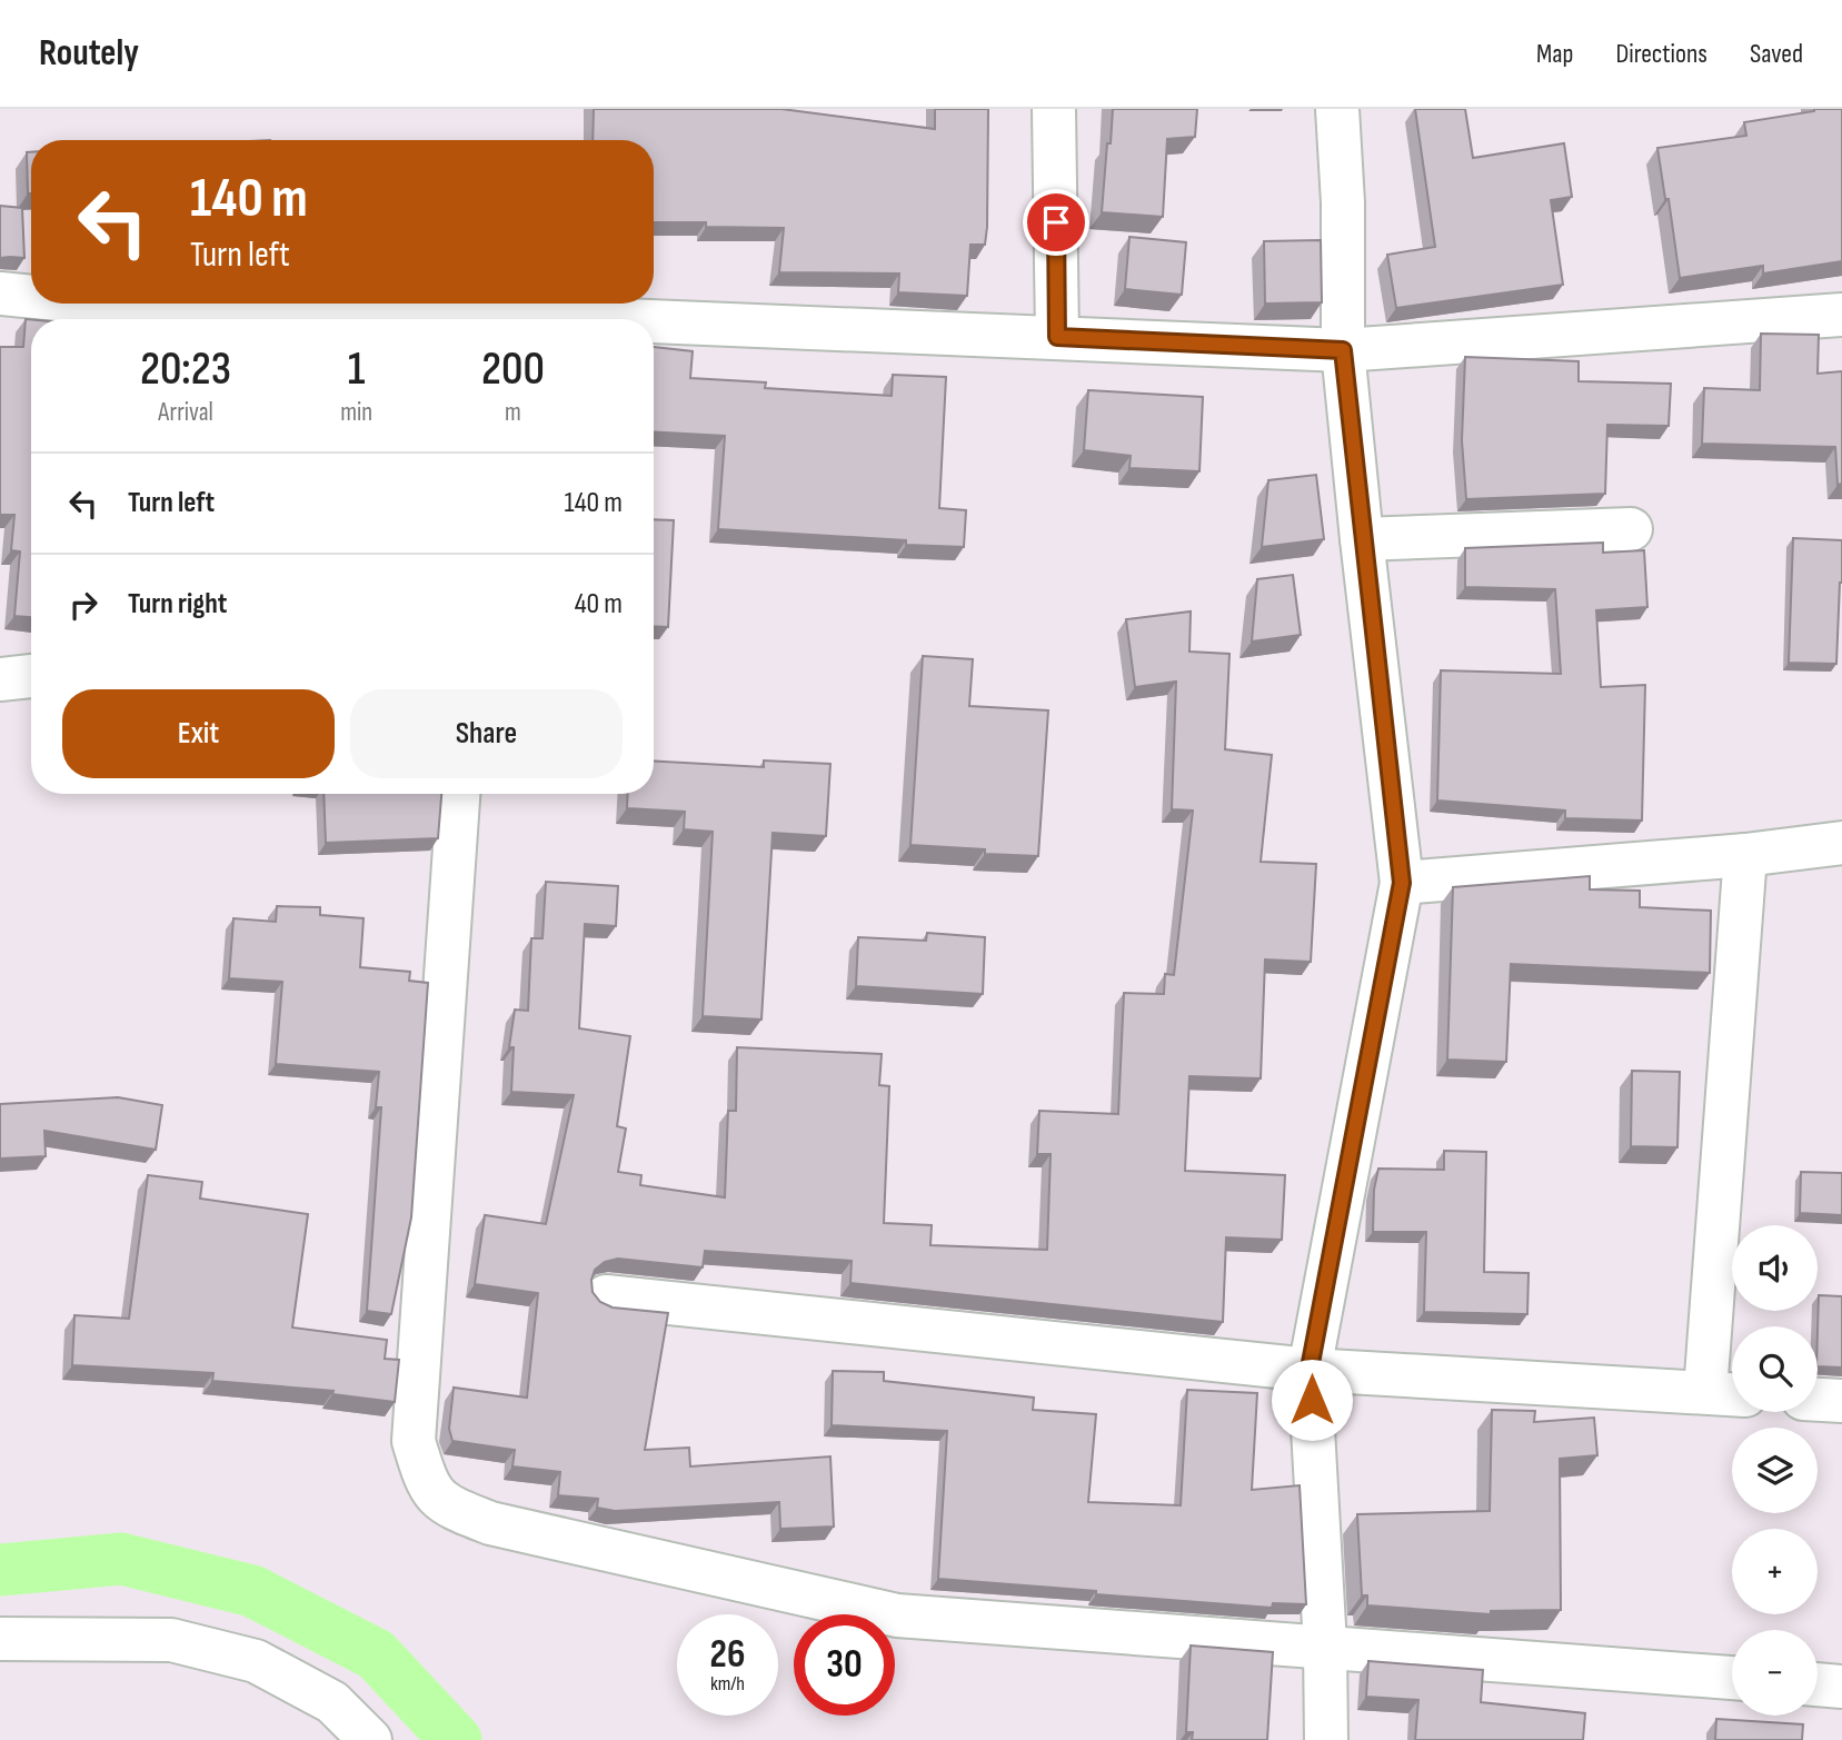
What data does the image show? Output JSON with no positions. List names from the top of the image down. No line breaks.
{"page":{"header":"Routely","nav":["Map","Directions","Saved"],"turn":["140 m","Turn left"],"eta":["20:23","Arrival","1","min","200","m"],"list":[{"name":"Turn left","value":"140 m"},{"name":"Turn right","value":"40 m"}],"buttons":["Exit","Share"],"map_buttons":["+","−"],"speed":"26 km/h","limit":"30"}}
